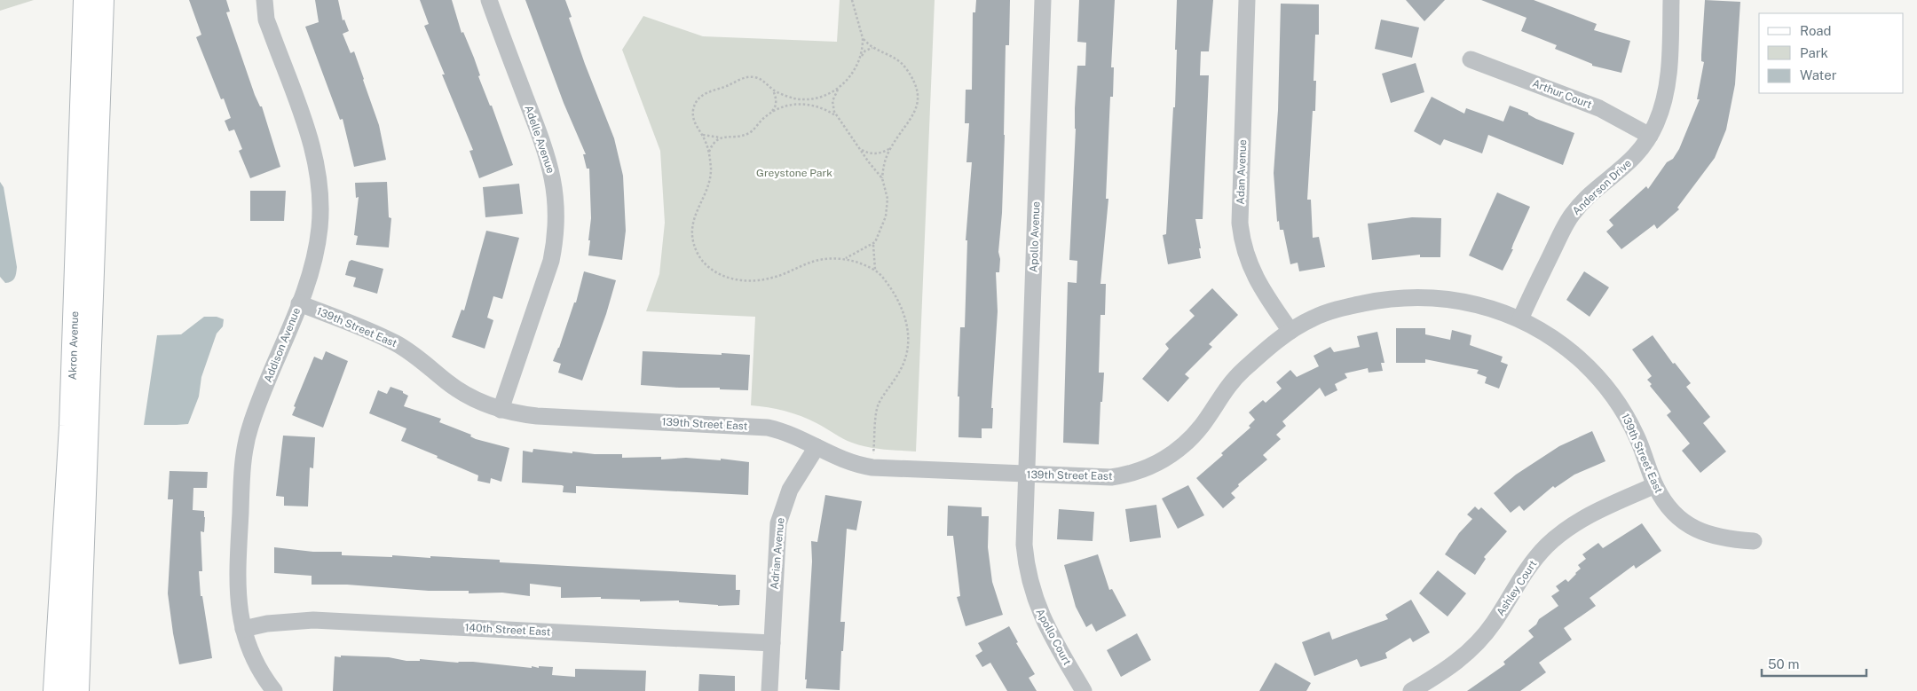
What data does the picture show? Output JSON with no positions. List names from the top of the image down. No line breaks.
{"streets":{"street":["Arthur Court","Adelle Avenue","Adan Avenue","Anderson Drive","Apollo Avenue","139th Street East","Addison Avenue","Akron Avenue","Adrian Avenue","Ashley Court","140th Street East","Apollo Court"]},"crossings":[["Arthur Court","Anderson Drive"],["Adelle Avenue","139th Street East"],["Adan Avenue","139th Street East"],["Anderson Drive","139th Street East"],["Apollo Avenue","139th Street East"],["Apollo Avenue","Apollo Court"],["139th Street East","Addison Avenue"],["139th Street East","Adrian Avenue"],["139th Street East","Ashley Court"],["139th Street East","Apollo Court"],["Addison Avenue","140th Street East"],["Adrian Avenue","140th Street East"]],"parks":["Greystone Park"],"legend":["Road","Park","Water"],"scale_bar":"50 m"}
